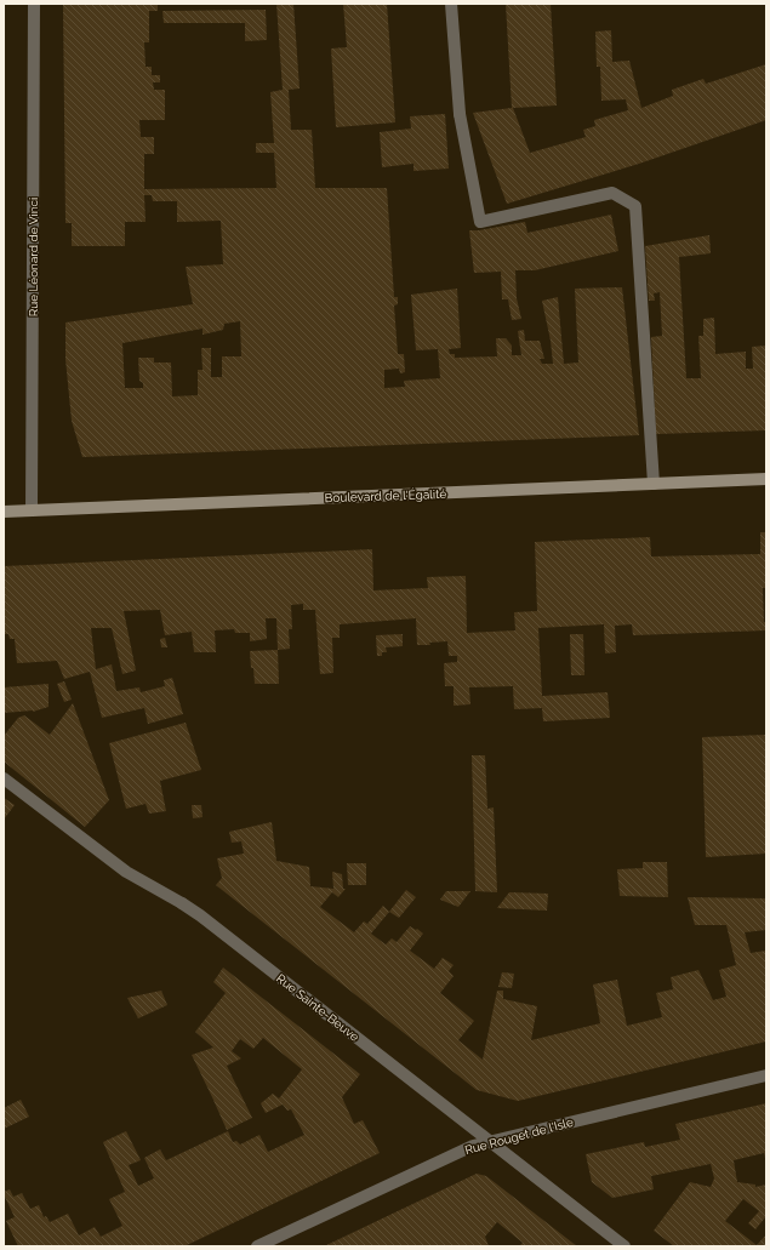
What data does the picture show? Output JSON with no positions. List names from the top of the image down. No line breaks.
{"streets":{"main road":["Boulevard de l'Égalité"],"street":["Rue Léonard de Vinci","Rue Sainte-Beuve","Rue Rouget de l'Isle"]},"crossings":[["Rue Léonard de Vinci","Boulevard de l'Égalité"],["Rue Sainte-Beuve","Rue Rouget de l'Isle"]]}
